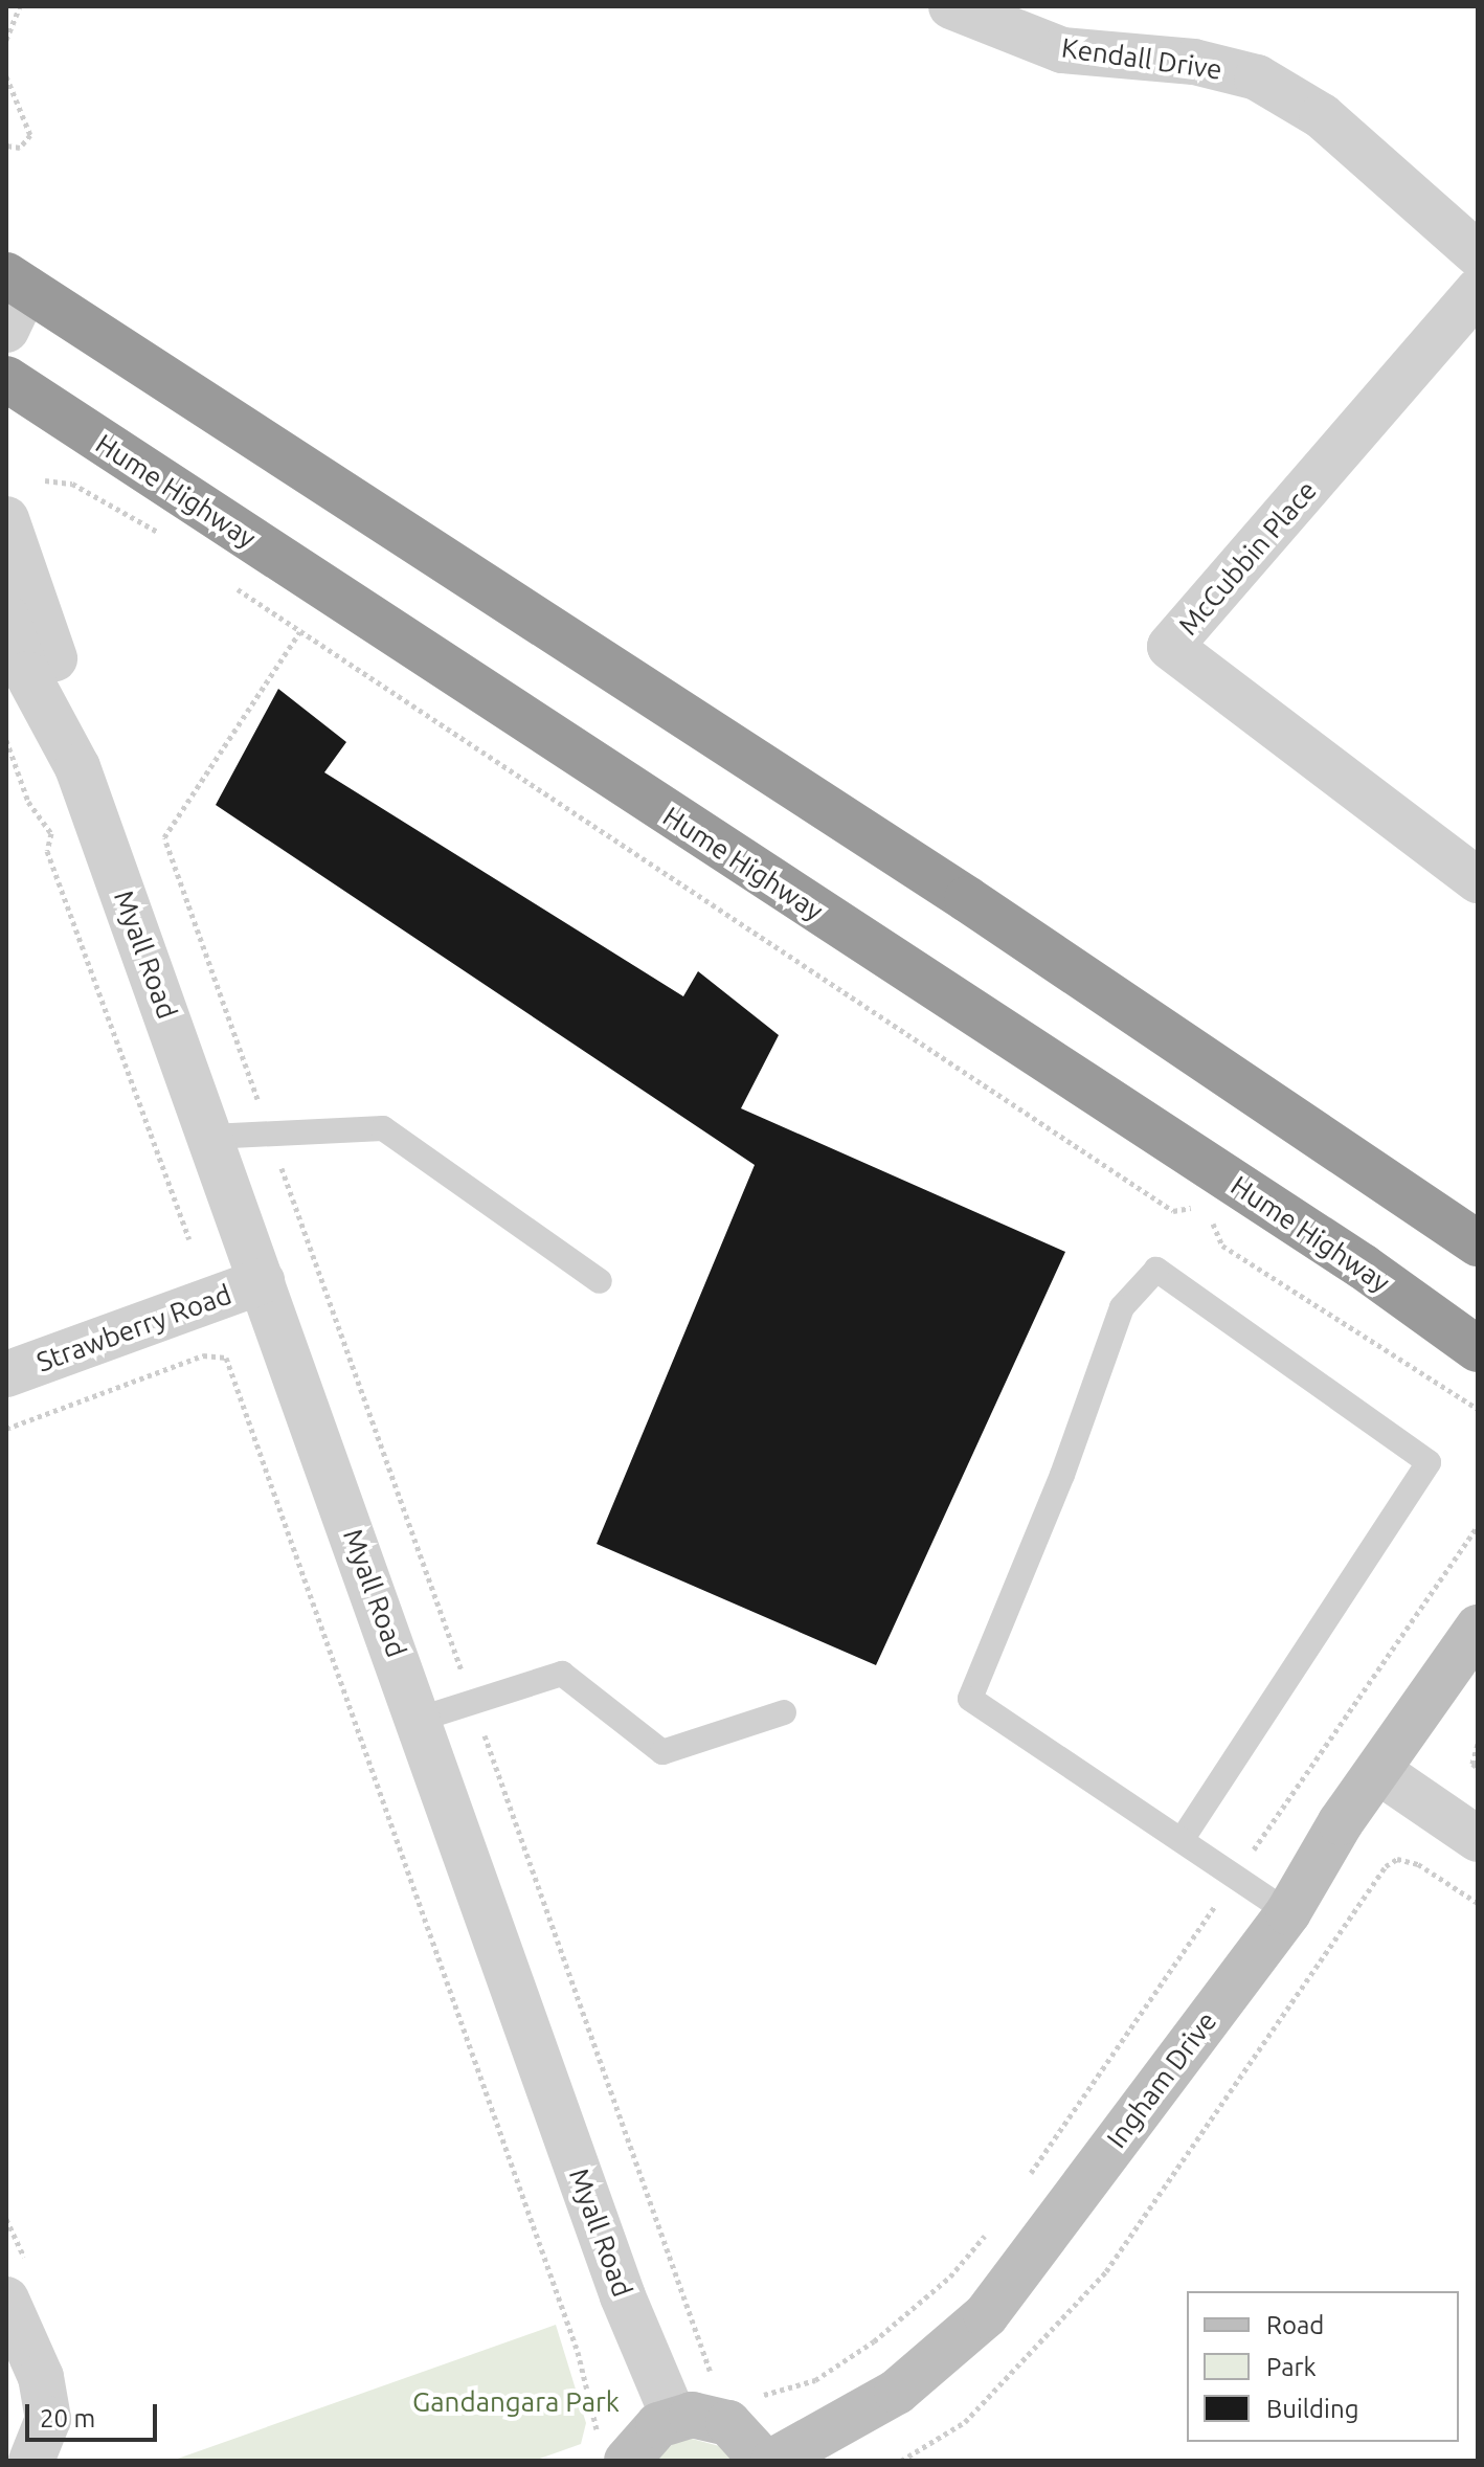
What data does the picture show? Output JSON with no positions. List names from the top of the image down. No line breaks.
{"streets":{"highway":["Hume Highway"],"street":["Kendall Drive","McCubbin Place","Myall Road","Strawberry Road","Ingham Drive"]},"crossings":[["Myall Road","Strawberry Road"]],"parks":["Gandangara Park"],"legend":["Road","Park","Building"],"scale_bar":"20 m"}
